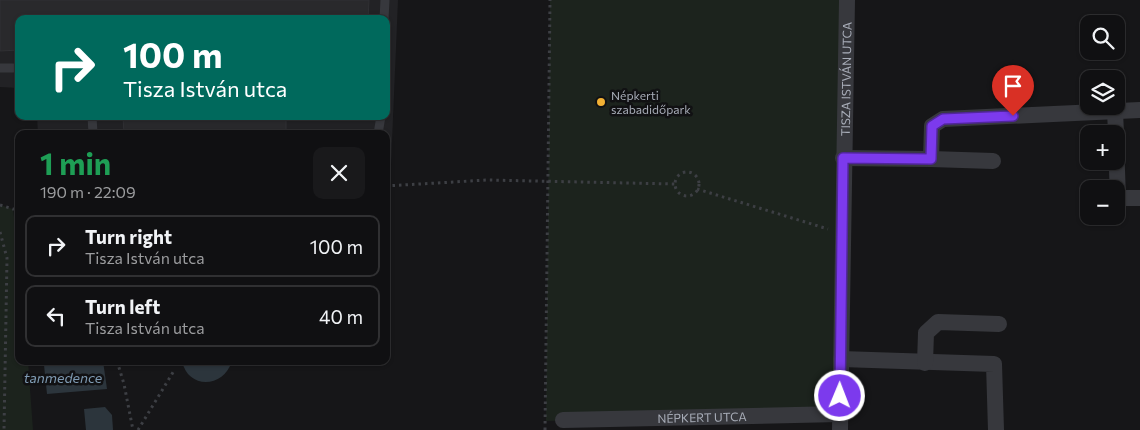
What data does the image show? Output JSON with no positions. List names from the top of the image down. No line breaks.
{"streets":{"street":["TISZA ISTVÁN UTCA","NÉPKERT UTCA"]},"crossings":[["TISZA ISTVÁN UTCA","NÉPKERT UTCA"]],"water":["tanmedence"],"places":["Népkerti szabadidőpark"],"page":{"map_buttons":["+","−"],"turn":["100 m","Tisza István utca"],"heading":["1 min","190 m · 22:09"],"list":[{"name":"Turn right","note":"Tisza István utca","value":"100 m"},{"name":"Turn left","note":"Tisza István utca","value":"40 m"}]}}
